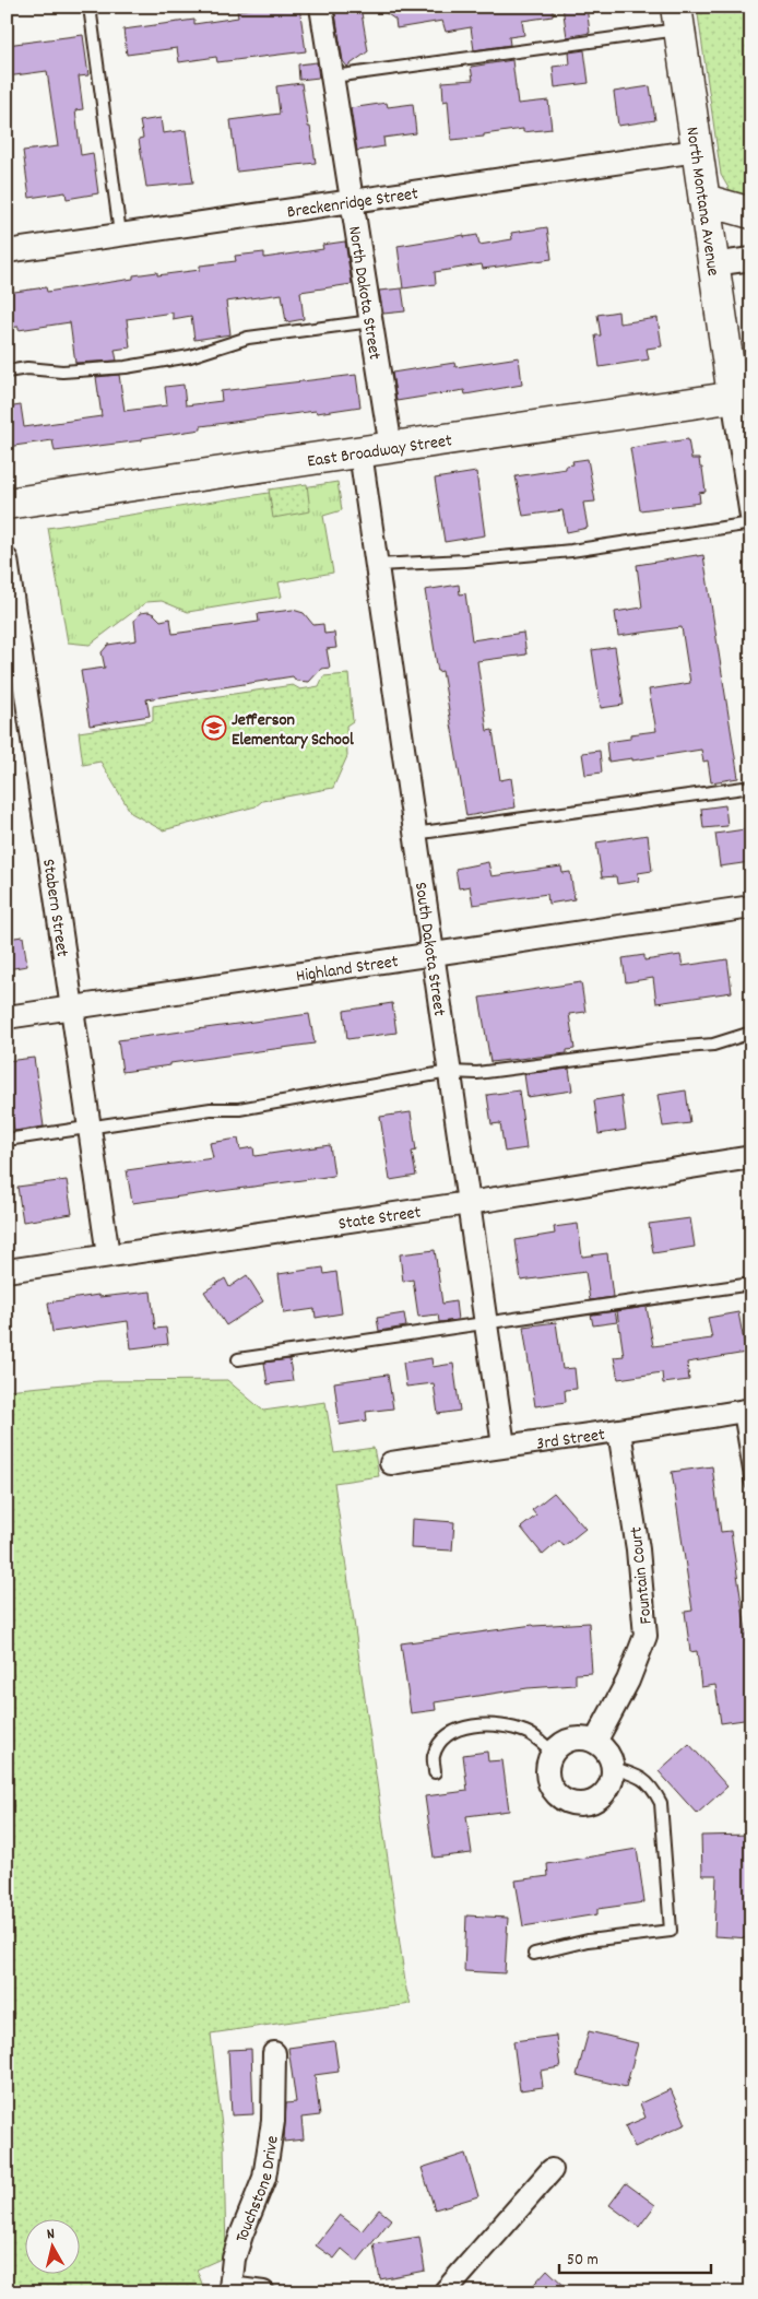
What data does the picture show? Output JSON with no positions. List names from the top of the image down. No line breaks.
{"streets":{"street":["Breckenridge Street","North Montana Avenue","North Dakota Street","East Broadway Street","Stabern Street","South Dakota Street","Highland Street","State Street","3rd Street","Fountain Court","Touchstone Drive"]},"crossings":[["Breckenridge Street","North Montana Avenue"],["Breckenridge Street","North Dakota Street"],["North Montana Avenue","East Broadway Street"],["North Dakota Street","East Broadway Street"],["East Broadway Street","South Dakota Street"],["Stabern Street","Highland Street"],["Stabern Street","State Street"],["South Dakota Street","Highland Street"],["South Dakota Street","State Street"],["South Dakota Street","3rd Street"],["3rd Street","Fountain Court"]],"places":{"school or university":["Jefferson Elementary School"]},"scale_bar":"50 m","north":"top"}
